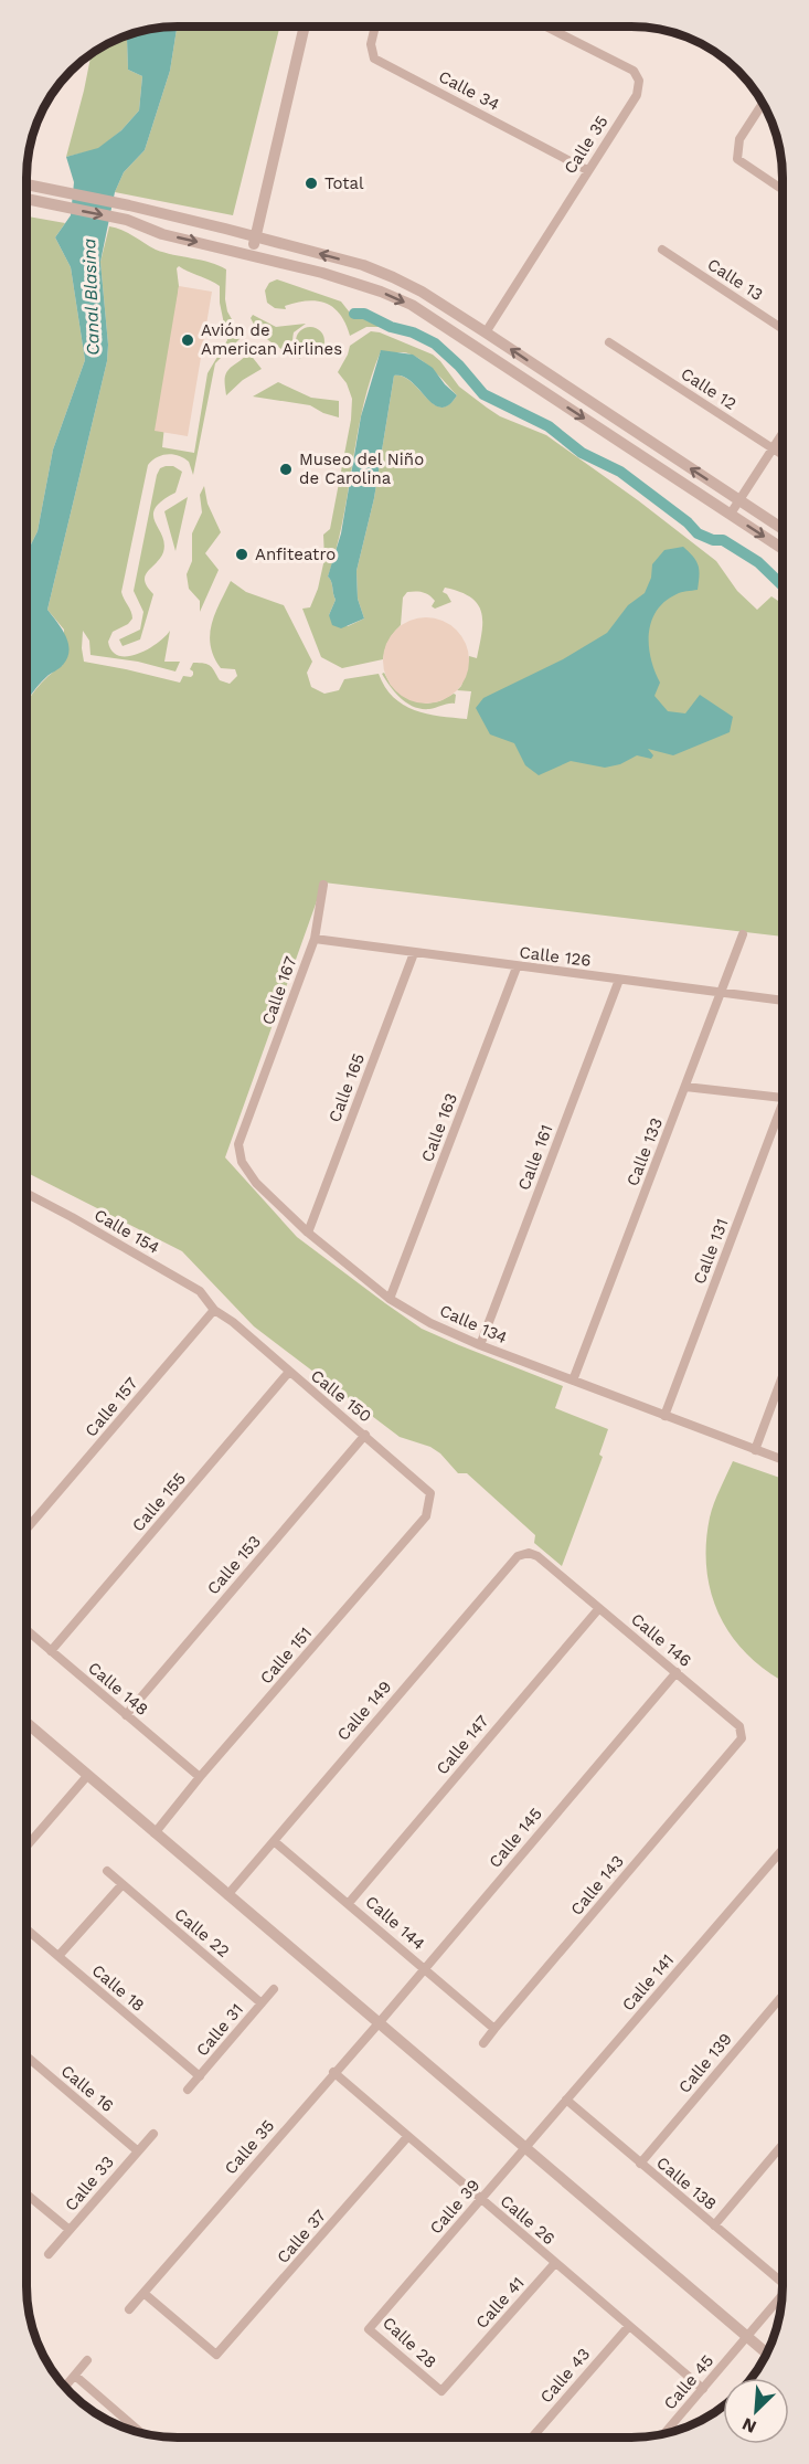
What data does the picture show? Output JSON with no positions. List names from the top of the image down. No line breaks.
{"streets":{"street":["Calle 34","Calle 35","Calle 13","Calle 12","Calle 126","Calle 167","Calle 165","Calle 163","Calle 133","Calle 161","Calle 154","Calle 131","Calle 134","Calle 150","Calle 157","Calle 155","Calle 153","Calle 146","Calle 151","Calle 148","Calle 149","Calle 147","Calle 145","Calle 143","Calle 144","Calle 22","Calle 141","Calle 18","Calle 31","Calle 139","Calle 16","Calle 33","Calle 138","Calle 39","Calle 26","Calle 37","Calle 41","Calle 28","Calle 43","Calle 45"]},"crossings":[["Calle 34","Calle 35"],["Calle 35","Calle 145"],["Calle 35","Calle 26"],["Calle 35","Calle 37"],["Calle 126","Calle 167"],["Calle 126","Calle 165"],["Calle 126","Calle 163"],["Calle 126","Calle 133"],["Calle 126","Calle 161"],["Calle 167","Calle 134"],["Calle 165","Calle 134"],["Calle 163","Calle 134"],["Calle 133","Calle 134"],["Calle 161","Calle 134"],["Calle 154","Calle 150"],["Calle 154","Calle 157"],["Calle 131","Calle 134"],["Calle 150","Calle 157"],["Calle 150","Calle 155"],["Calle 150","Calle 153"],["Calle 150","Calle 151"],["Calle 155","Calle 148"],["Calle 153","Calle 148"],["Calle 146","Calle 149"],["Calle 146","Calle 147"],["Calle 146","Calle 145"],["Calle 146","Calle 143"],["Calle 151","Calle 148"],["Calle 149","Calle 144"],["Calle 147","Calle 144"],["Calle 145","Calle 144"],["Calle 143","Calle 144"],["Calle 22","Calle 31"],["Calle 141","Calle 138"],["Calle 141","Calle 39"],["Calle 18","Calle 31"],["Calle 139","Calle 138"],["Calle 16","Calle 33"],["Calle 39","Calle 26"],["Calle 39","Calle 28"],["Calle 26","Calle 37"],["Calle 26","Calle 41"],["Calle 26","Calle 43"],["Calle 26","Calle 45"],["Calle 41","Calle 28"]],"water":["Canal Blasina"],"places":["Total","Avión de American Airlines","Museo del Niño de Carolina","Anfiteatro"],"north":"bottom left"}
